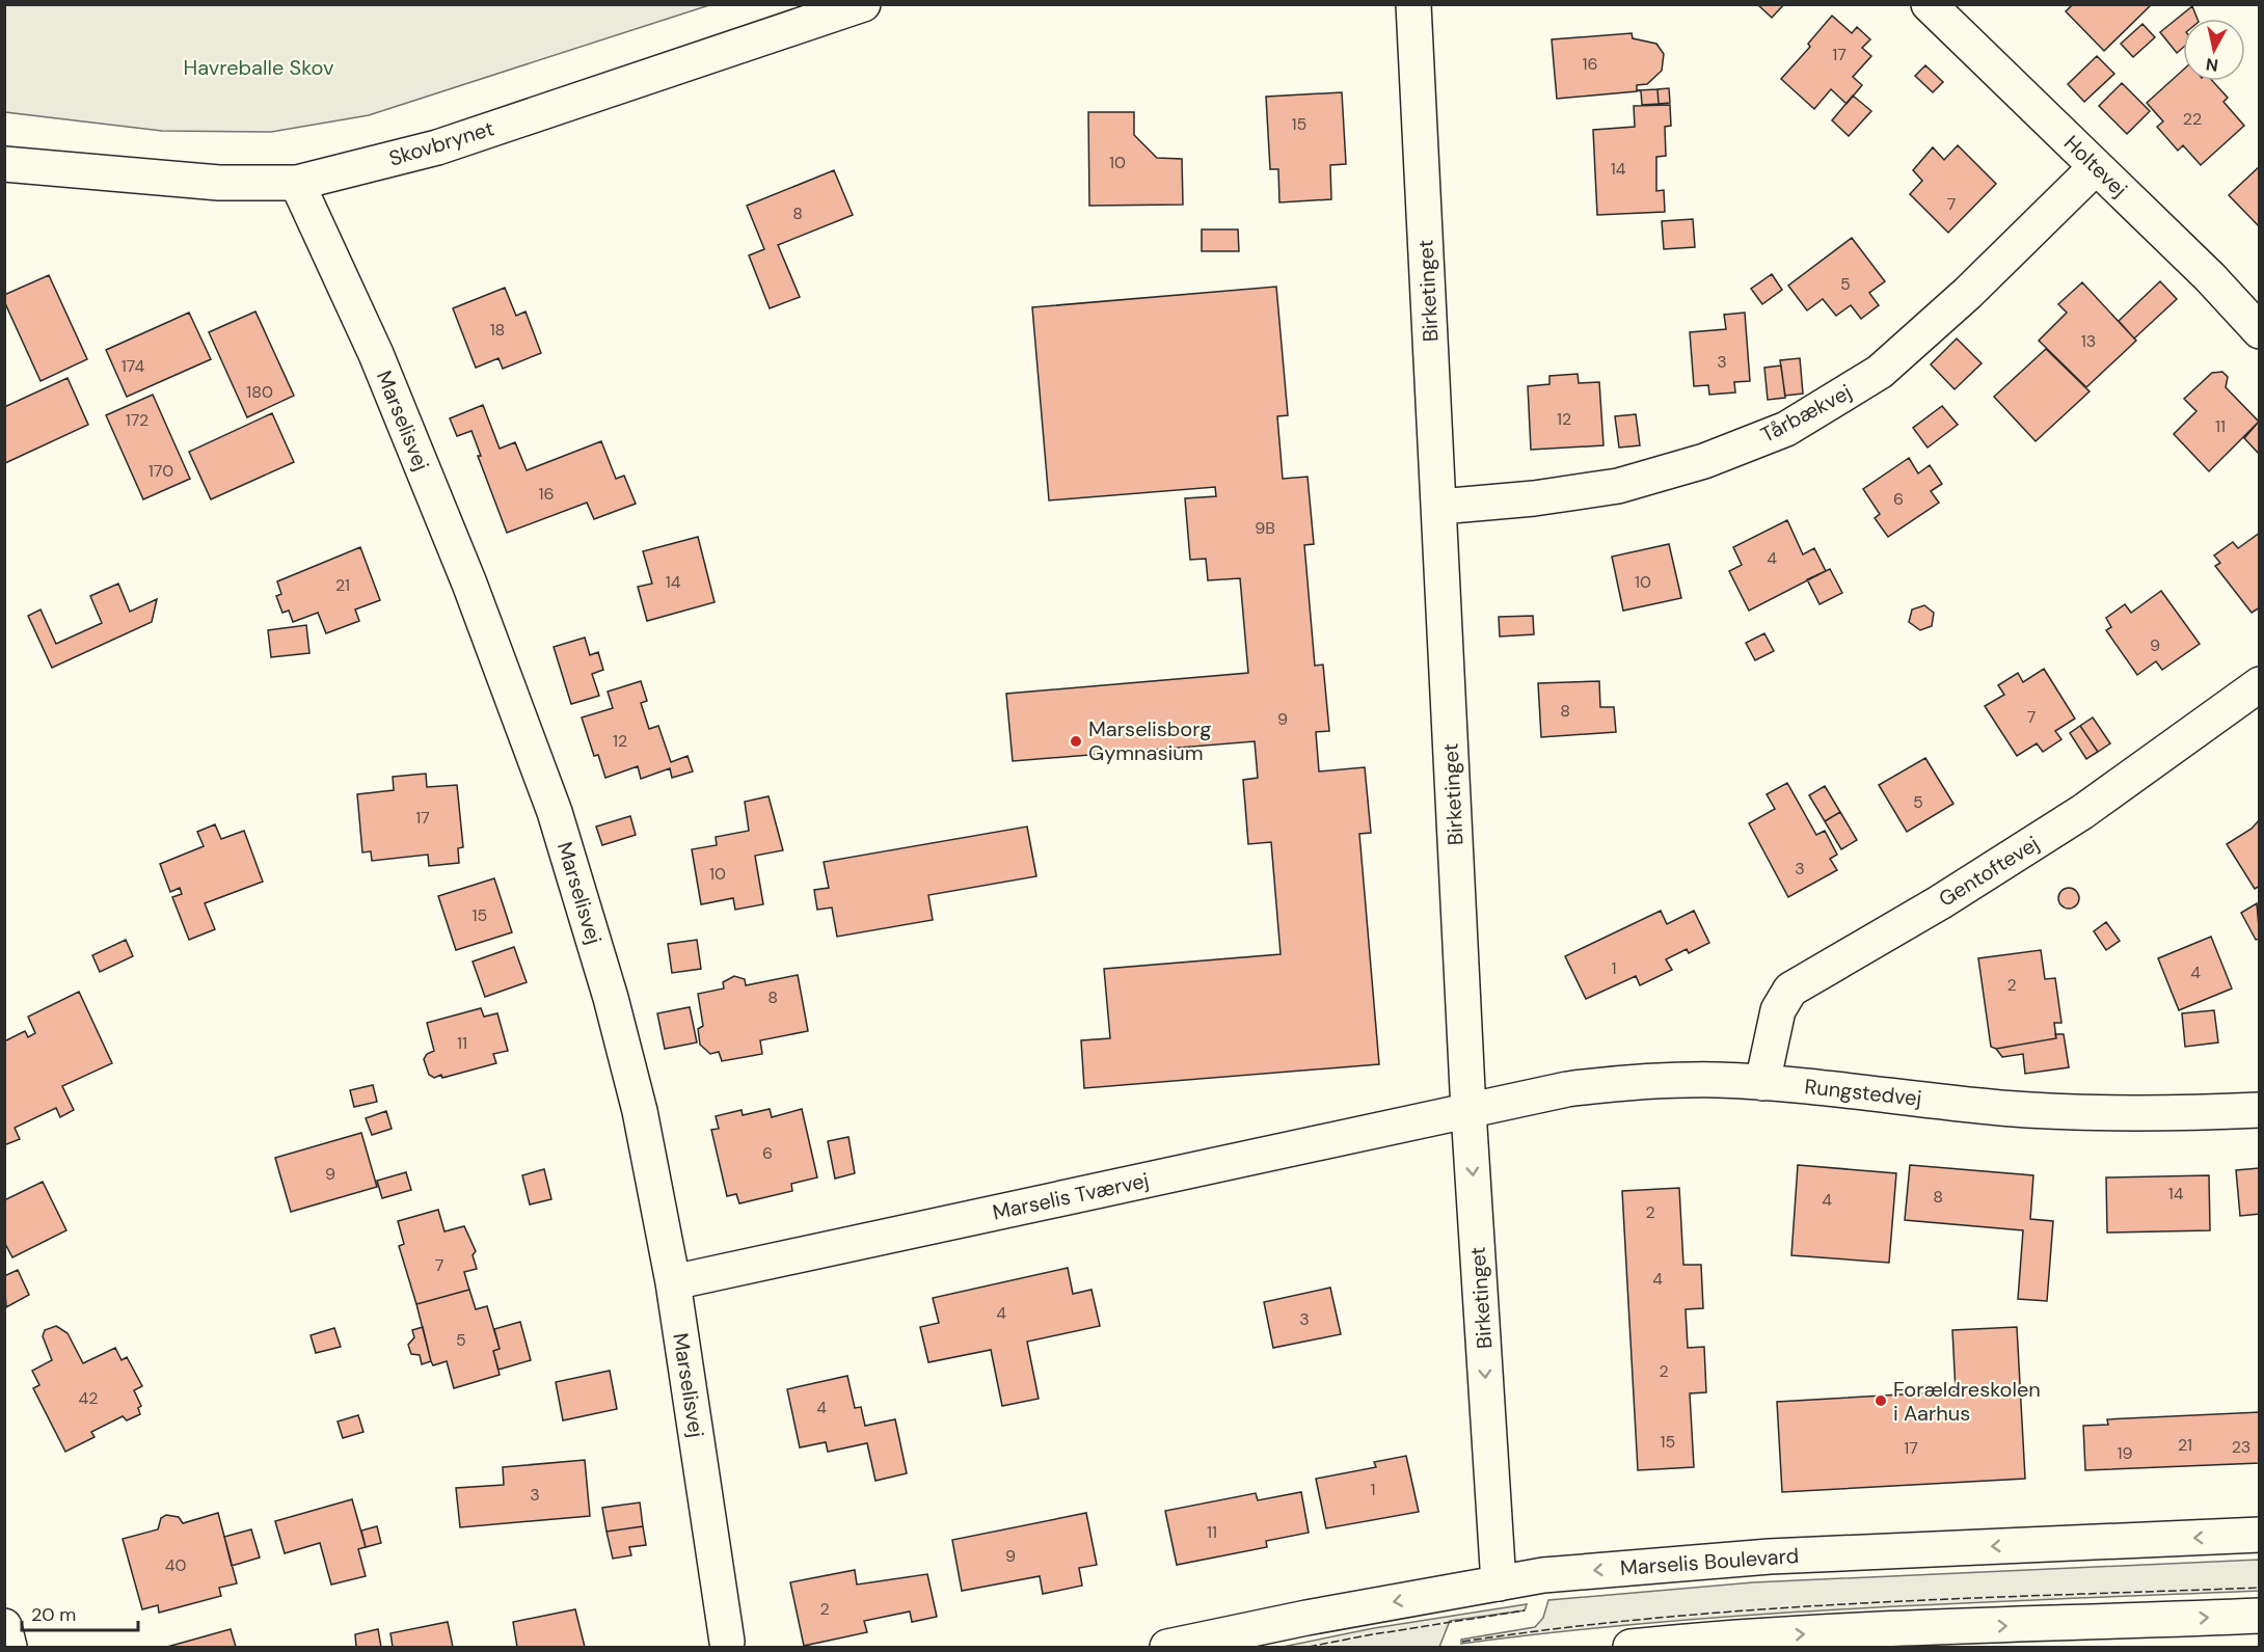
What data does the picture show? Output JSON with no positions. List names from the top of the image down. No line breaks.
{"streets":{"street":["Skovbrynet","Holtevej","Birketinget","Tårbækvej","Marselisvej","Gentoftevej","Rungstedvej","Marselis Tværvej","Marselis Boulevard"]},"crossings":[["Skovbrynet","Marselisvej"],["Holtevej","Tårbækvej"],["Birketinget","Tårbækvej"],["Birketinget","Rungstedvej"],["Birketinget","Marselis Tværvej"],["Birketinget","Marselis Boulevard"],["Marselisvej","Marselis Tværvej"],["Gentoftevej","Rungstedvej"],["Rungstedvej","Marselis Tværvej"]],"parks":["Havreballe Skov"],"places":["Marselisborg Gymnasium","Forældreskolen i Aarhus"],"house_numbers":["17","16","22","15","10","14","7","8","5","18","13","3","174","180","12","172","11","170","16","6","9B","4","14","10","21","9","8","7","9","12","5","17","3","10","15","1","4","2","8","11","6","9","14","8","4","2","7","4","4","3","5","2","42","4","15","21","23","17","19","1","3","11","9","40","2"],"scale_bar":"20 m","north":"bottom"}
